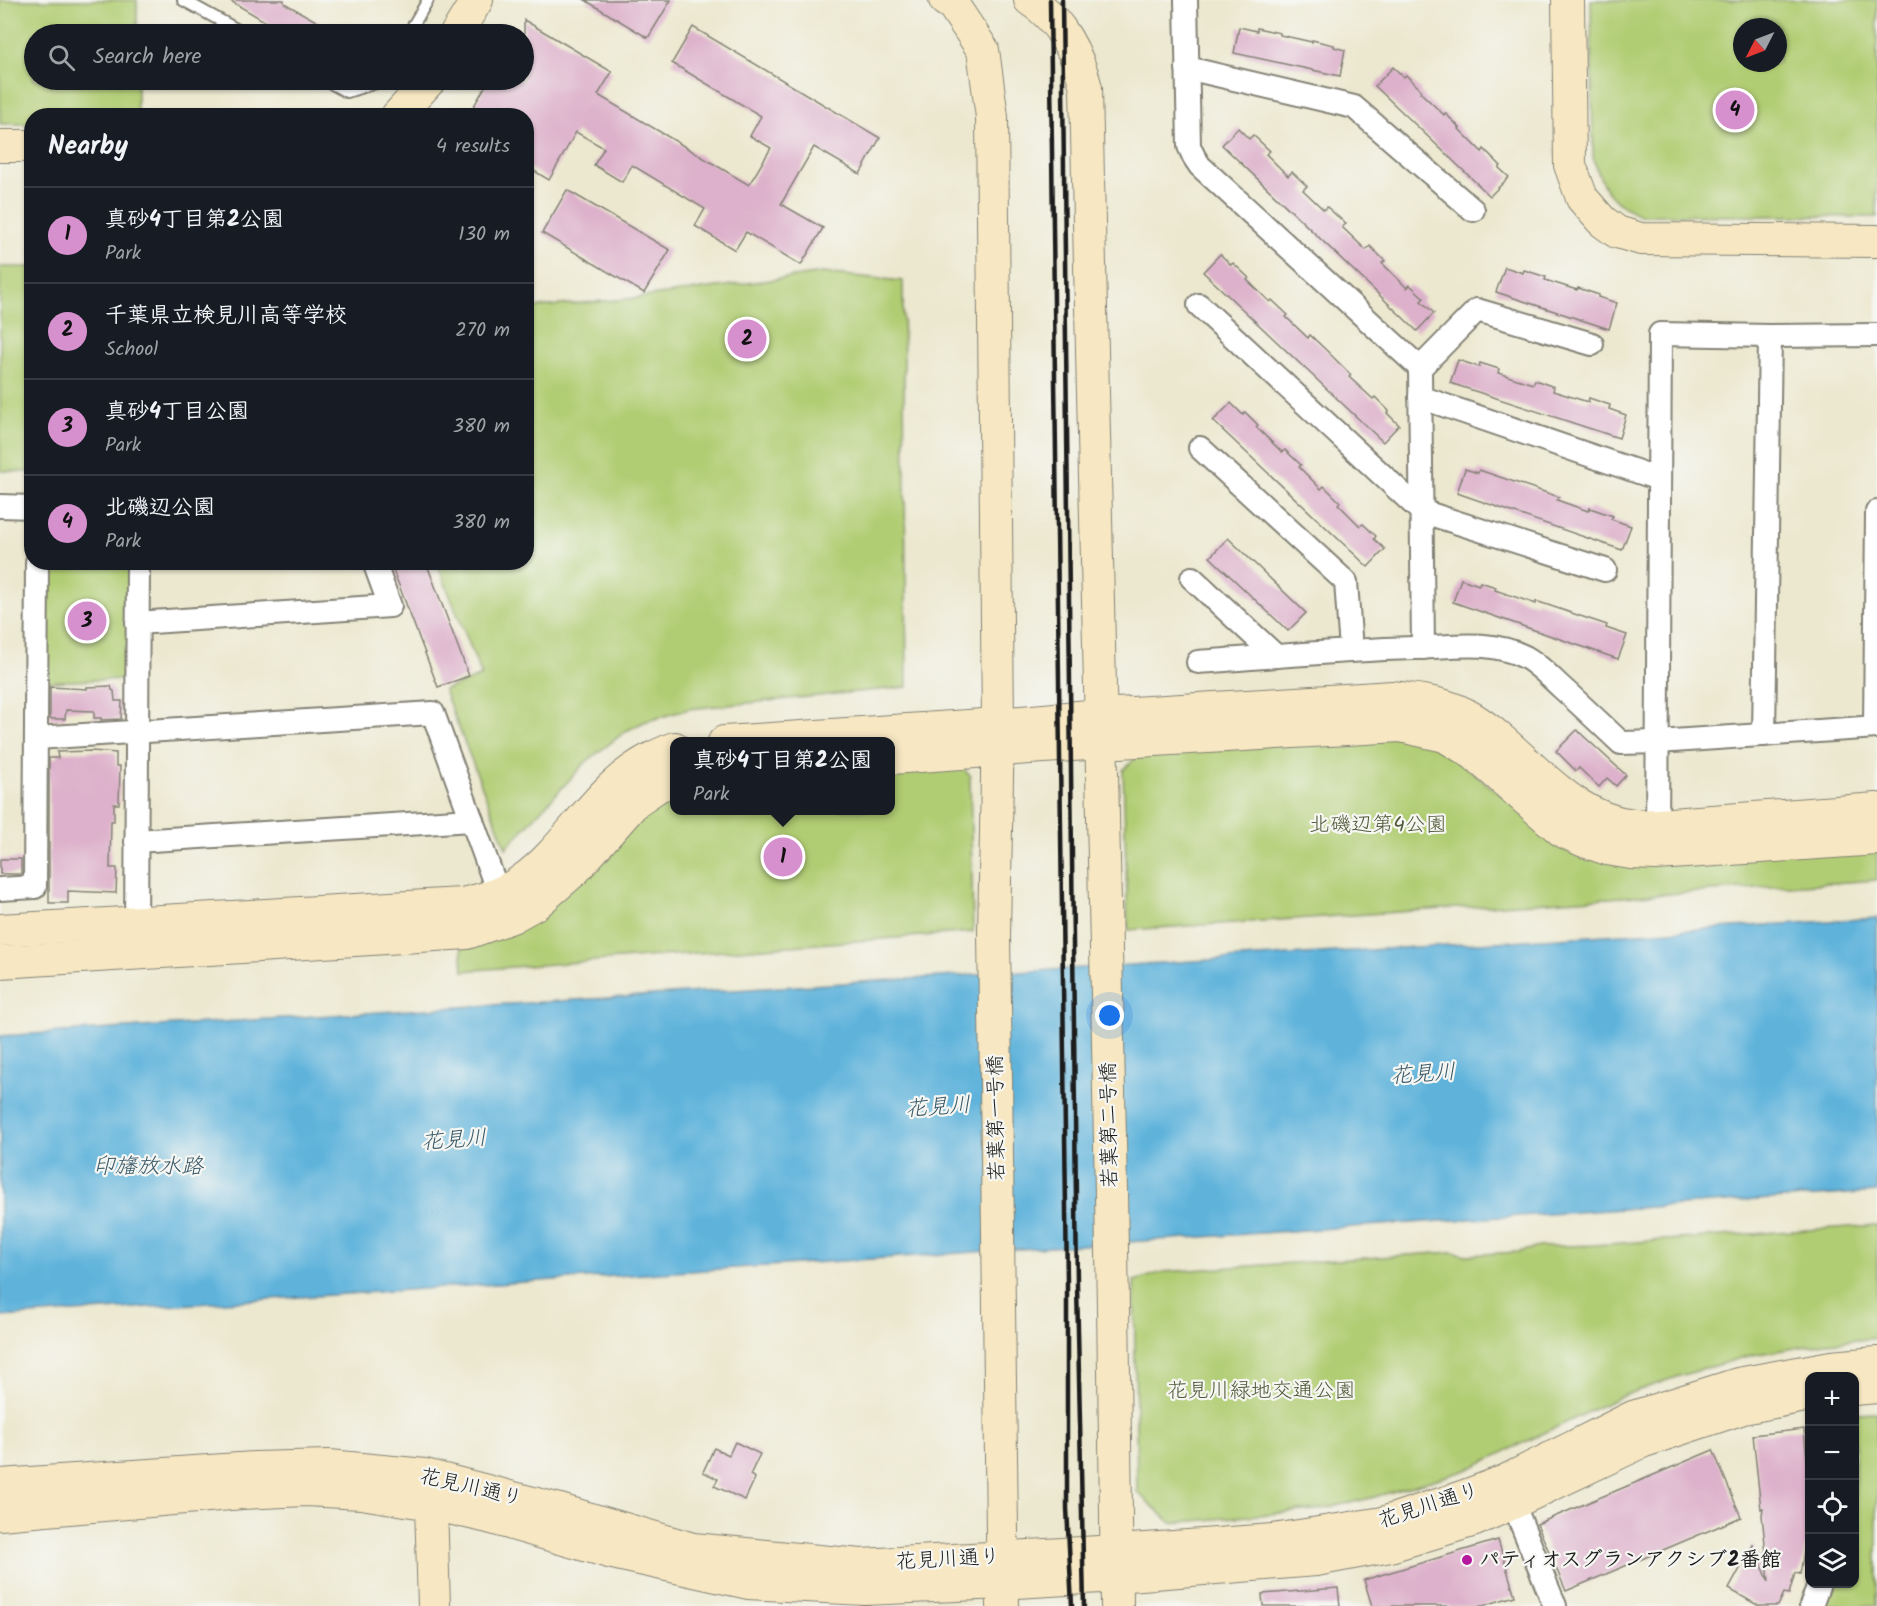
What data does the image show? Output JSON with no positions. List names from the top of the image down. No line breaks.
{"streets":{"street":["若葉第一号橋","若葉第二号橋","花見川通り"]},"crossings":[["若葉第一号橋","花見川通り"],["若葉第二号橋","花見川通り"]],"water":["花見川","印旛放水路"],"parks":["北磯辺第4公園","花見川緑地交通公園"],"places":["パティオスグランアクシブ2番館"],"north":"bottom left","page":{"search":"Search here","pins":["4","2","3","1"],"heading":["Nearby","4 results"],"list":[{"mark":"1","name":"真砂4丁目第2公園","note":"Park","value":"130 m"},{"mark":"2","name":"千葉県立検見川高等学校","note":"School","value":"270 m"},{"mark":"3","name":"真砂4丁目公園","note":"Park","value":"380 m"},{"mark":"4","name":"北磯辺公園","note":"Park","value":"380 m"}],"popup":["真砂4丁目第2公園","Park"],"map_buttons":["+","−"]}}
